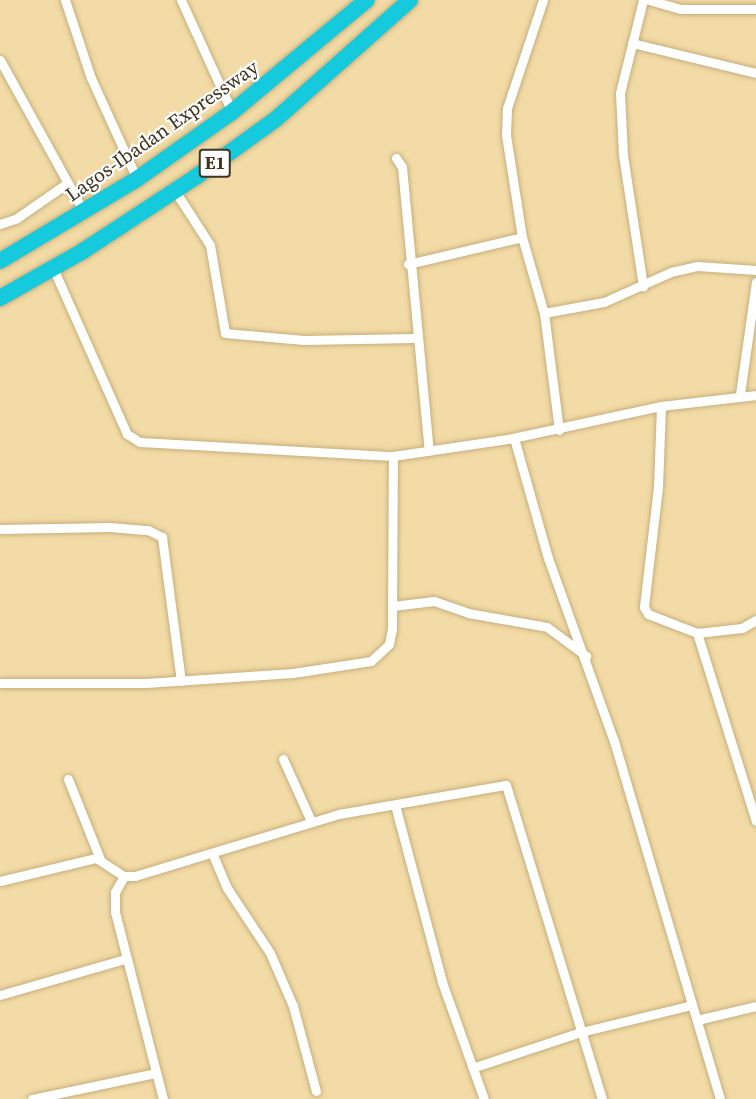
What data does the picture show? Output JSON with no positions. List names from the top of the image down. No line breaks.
{"streets":{"highway":["Lagos-Ibadan Expressway","E1"]}}
